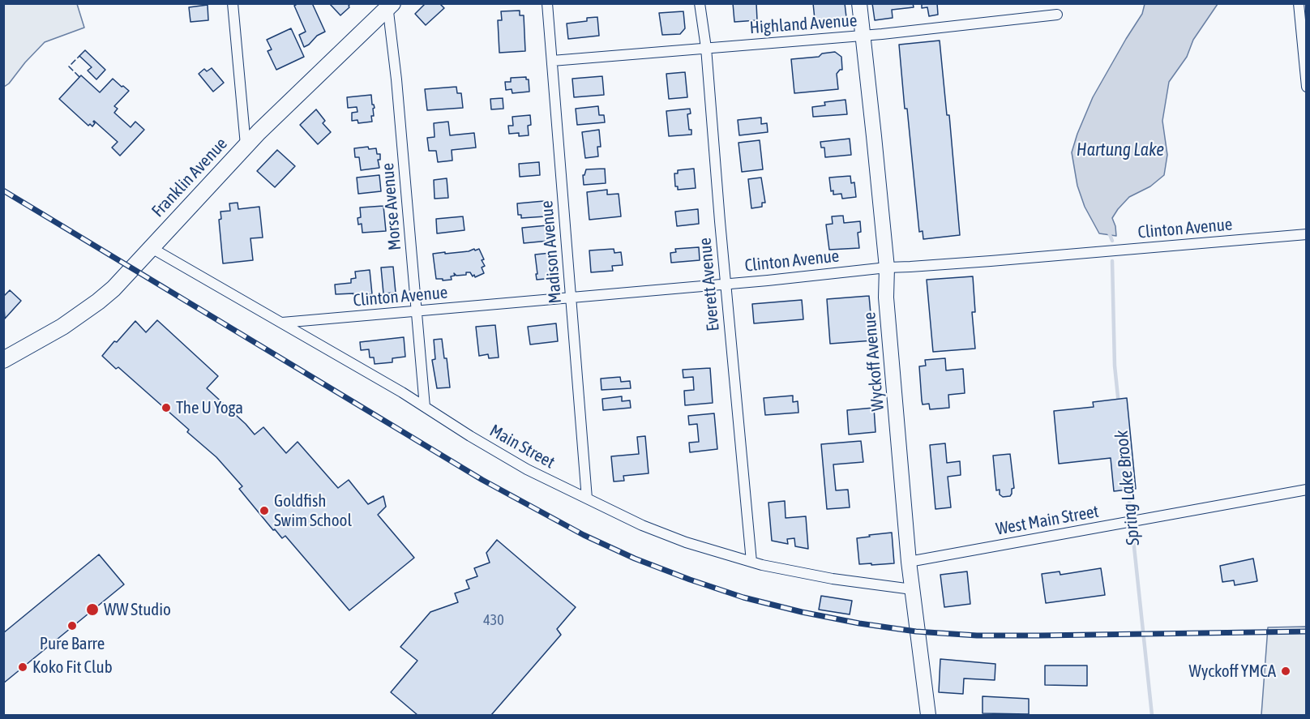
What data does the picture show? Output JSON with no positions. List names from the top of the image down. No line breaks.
{"streets":{"main road":["Franklin Avenue","Wyckoff Avenue"],"street":["Highland Avenue","Morse Avenue","Clinton Avenue","Madison Avenue","Everett Avenue","Main Street","West Main Street"]},"crossings":[["Highland Avenue","Madison Avenue"],["Highland Avenue","Everett Avenue"],["Highland Avenue","Wyckoff Avenue"],["Franklin Avenue","Morse Avenue"],["Franklin Avenue","Main Street"],["Morse Avenue","Clinton Avenue"],["Morse Avenue","Main Street"],["Clinton Avenue","Madison Avenue"],["Clinton Avenue","Everett Avenue"],["Clinton Avenue","Wyckoff Avenue"],["Clinton Avenue","Main Street"],["Madison Avenue","Main Street"],["Everett Avenue","Main Street"],["Wyckoff Avenue","Main Street"],["Wyckoff Avenue","West Main Street"]],"water":["Hartung Lake","Spring Lake Brook"],"places":["The U Yoga","Goldfish Swim School","WW Studio","Pure Barre","Koko Fit Club","Wyckoff YMCA"],"house_numbers":["430"]}
